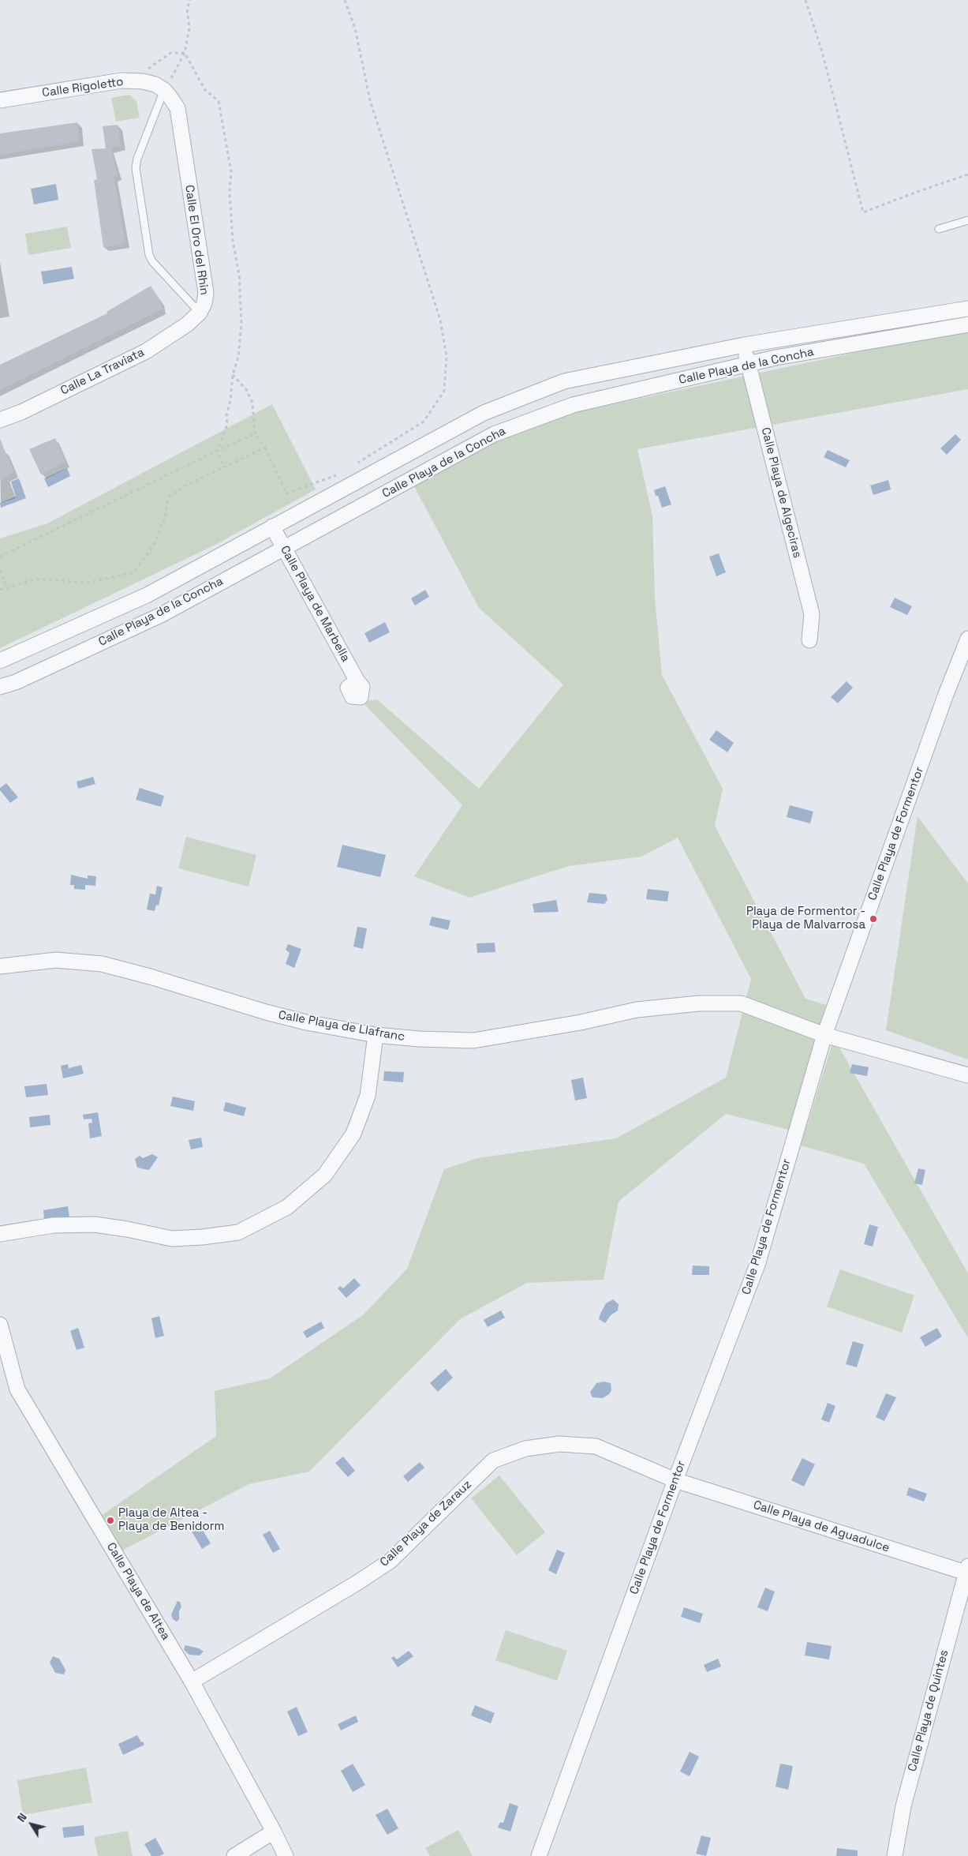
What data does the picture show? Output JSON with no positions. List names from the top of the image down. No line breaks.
{"streets":{"street":["Calle Rigoletto","Calle El Oro del Rhin","Calle Playa de la Concha","Calle La Traviata","Calle Playa de Algeciras","Calle Playa de Marbella","Calle Playa de Formentor","Calle Playa de Llafranc","Calle Playa de Zarauz","Calle Playa de Aguadulce","Calle Playa de Altea","Calle Playa de Quintes"]},"crossings":[["Calle Rigoletto","Calle El Oro del Rhin"],["Calle El Oro del Rhin","Calle La Traviata"],["Calle Playa de la Concha","Calle Playa de Algeciras"],["Calle Playa de la Concha","Calle Playa de Marbella"],["Calle Playa de Formentor","Calle Playa de Llafranc"],["Calle Playa de Formentor","Calle Playa de Zarauz"],["Calle Playa de Formentor","Calle Playa de Aguadulce"],["Calle Playa de Zarauz","Calle Playa de Aguadulce"],["Calle Playa de Zarauz","Calle Playa de Altea"],["Calle Playa de Aguadulce","Calle Playa de Quintes"]],"places":["Playa de Formentor - Playa de Malvarrosa","Playa de Altea - Playa de Benidorm"],"north":"top left"}
